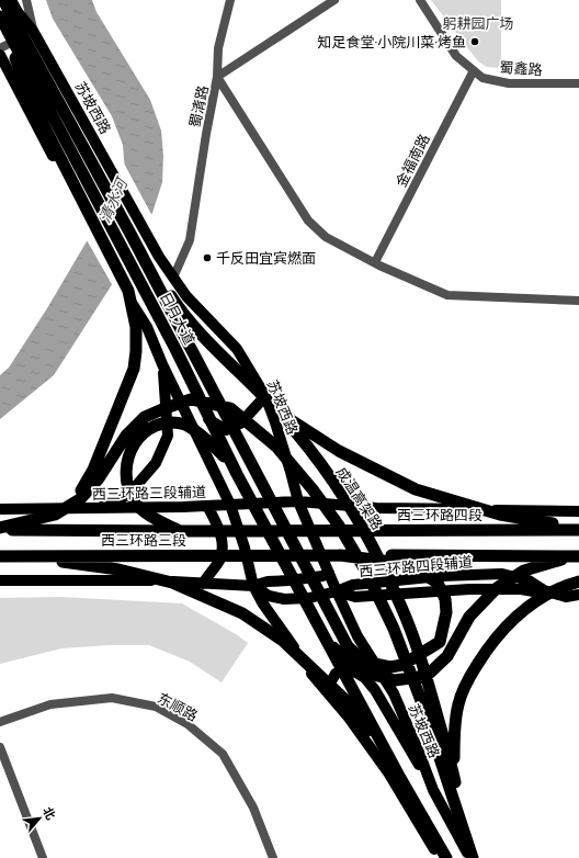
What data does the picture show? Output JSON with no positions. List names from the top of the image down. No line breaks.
{"streets":{"highway":["日月大道","成温高架路","西三环路四段","西三环路三段"],"main road":["苏坡西路","西三环路三段辅道","西三环路四段辅道"],"street":["蜀鑫路","蜀清路","金福南路","东顺路"]},"crossings":[["蜀鑫路","金福南路"],["蜀清路","苏坡西路"],["苏坡西路","西三环路三段辅道"],["苏坡西路","西三环路四段辅道"],["西三环路四段","西三环路三段"]],"water":["清水河"],"parks":["躬耕园广场"],"places":["知足食堂·小院川菜·烤鱼","千反田宜宾燃面"],"north":"top right"}
